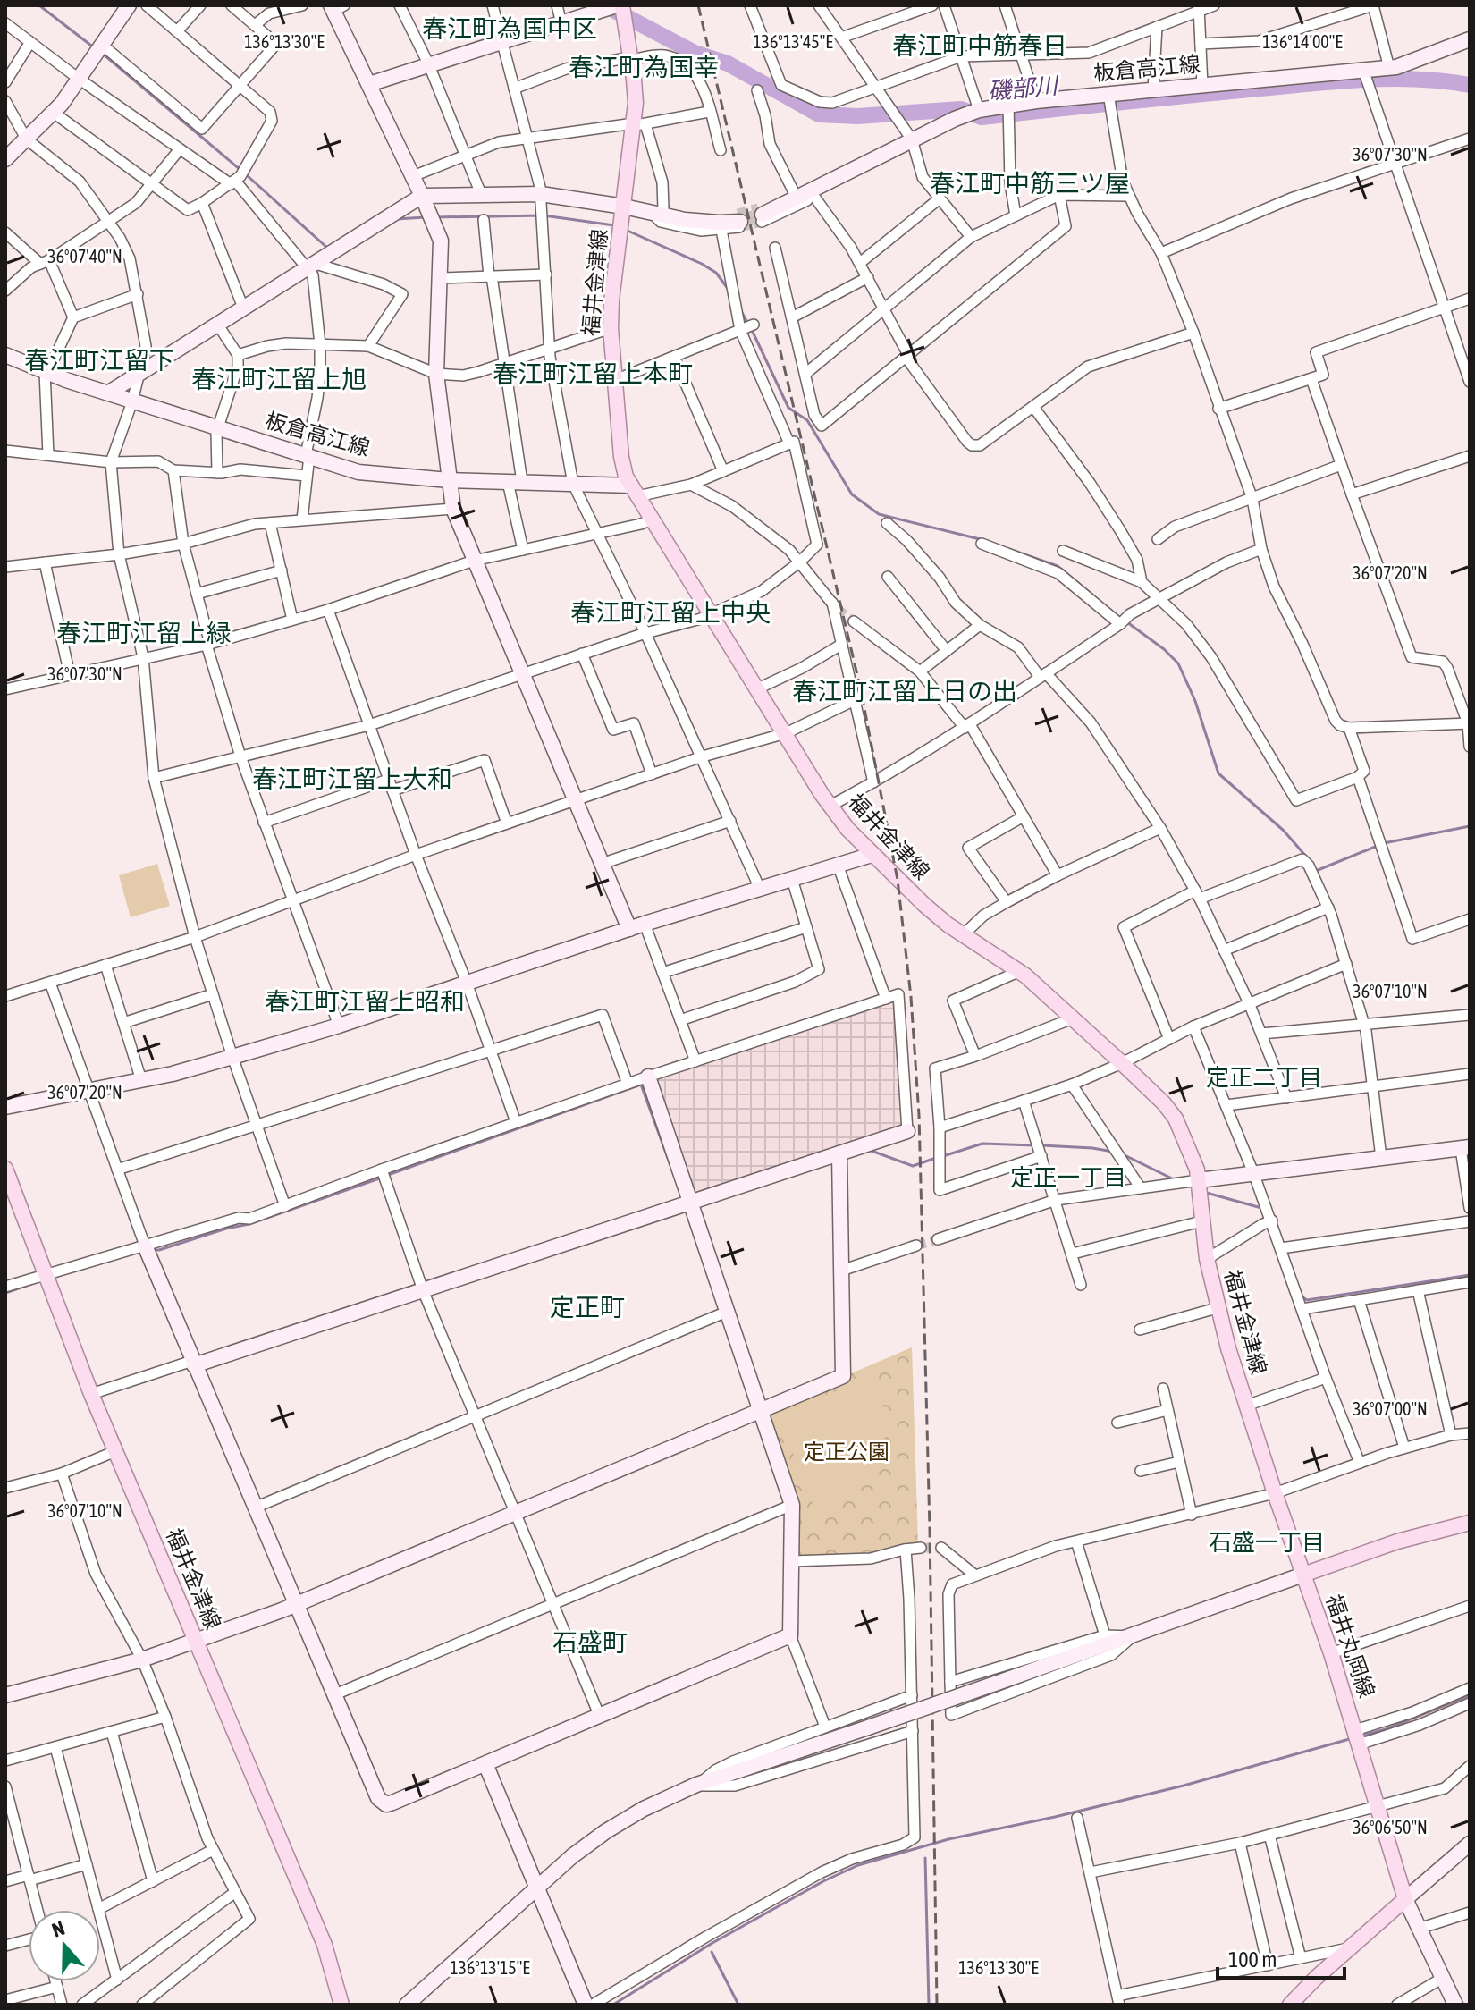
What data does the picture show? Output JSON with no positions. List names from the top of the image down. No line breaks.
{"streets":{"main road":["福井金津線","福井丸岡線"],"street":["板倉高江線"]},"crossings":[["板倉高江線","福井金津線"],["福井金津線","福井丸岡線"]],"districts":["春江町為国中区","春江町中筋春日","春江町為国幸","春江町中筋三ツ屋","春江町江留下","春江町江留上本町","春江町江留上旭","春江町江留上中央","春江町江留上緑","春江町江留上日の出","春江町江留上大和","春江町江留上昭和","定正二丁目","定正一丁目","定正町","石盛一丁目","石盛町"],"water":["磯部川"],"parks":["定正公園"],"scale_bar":"100 m","north":"top","coordinates":["136°13'30\"E","136°13'45\"E","136°14'00\"E","36°07'30\"N","36°07'40\"N","36°07'20\"N","36°07'10\"N","36°07'00\"N","36°06'50\"N","136°13'15\"E"]}
